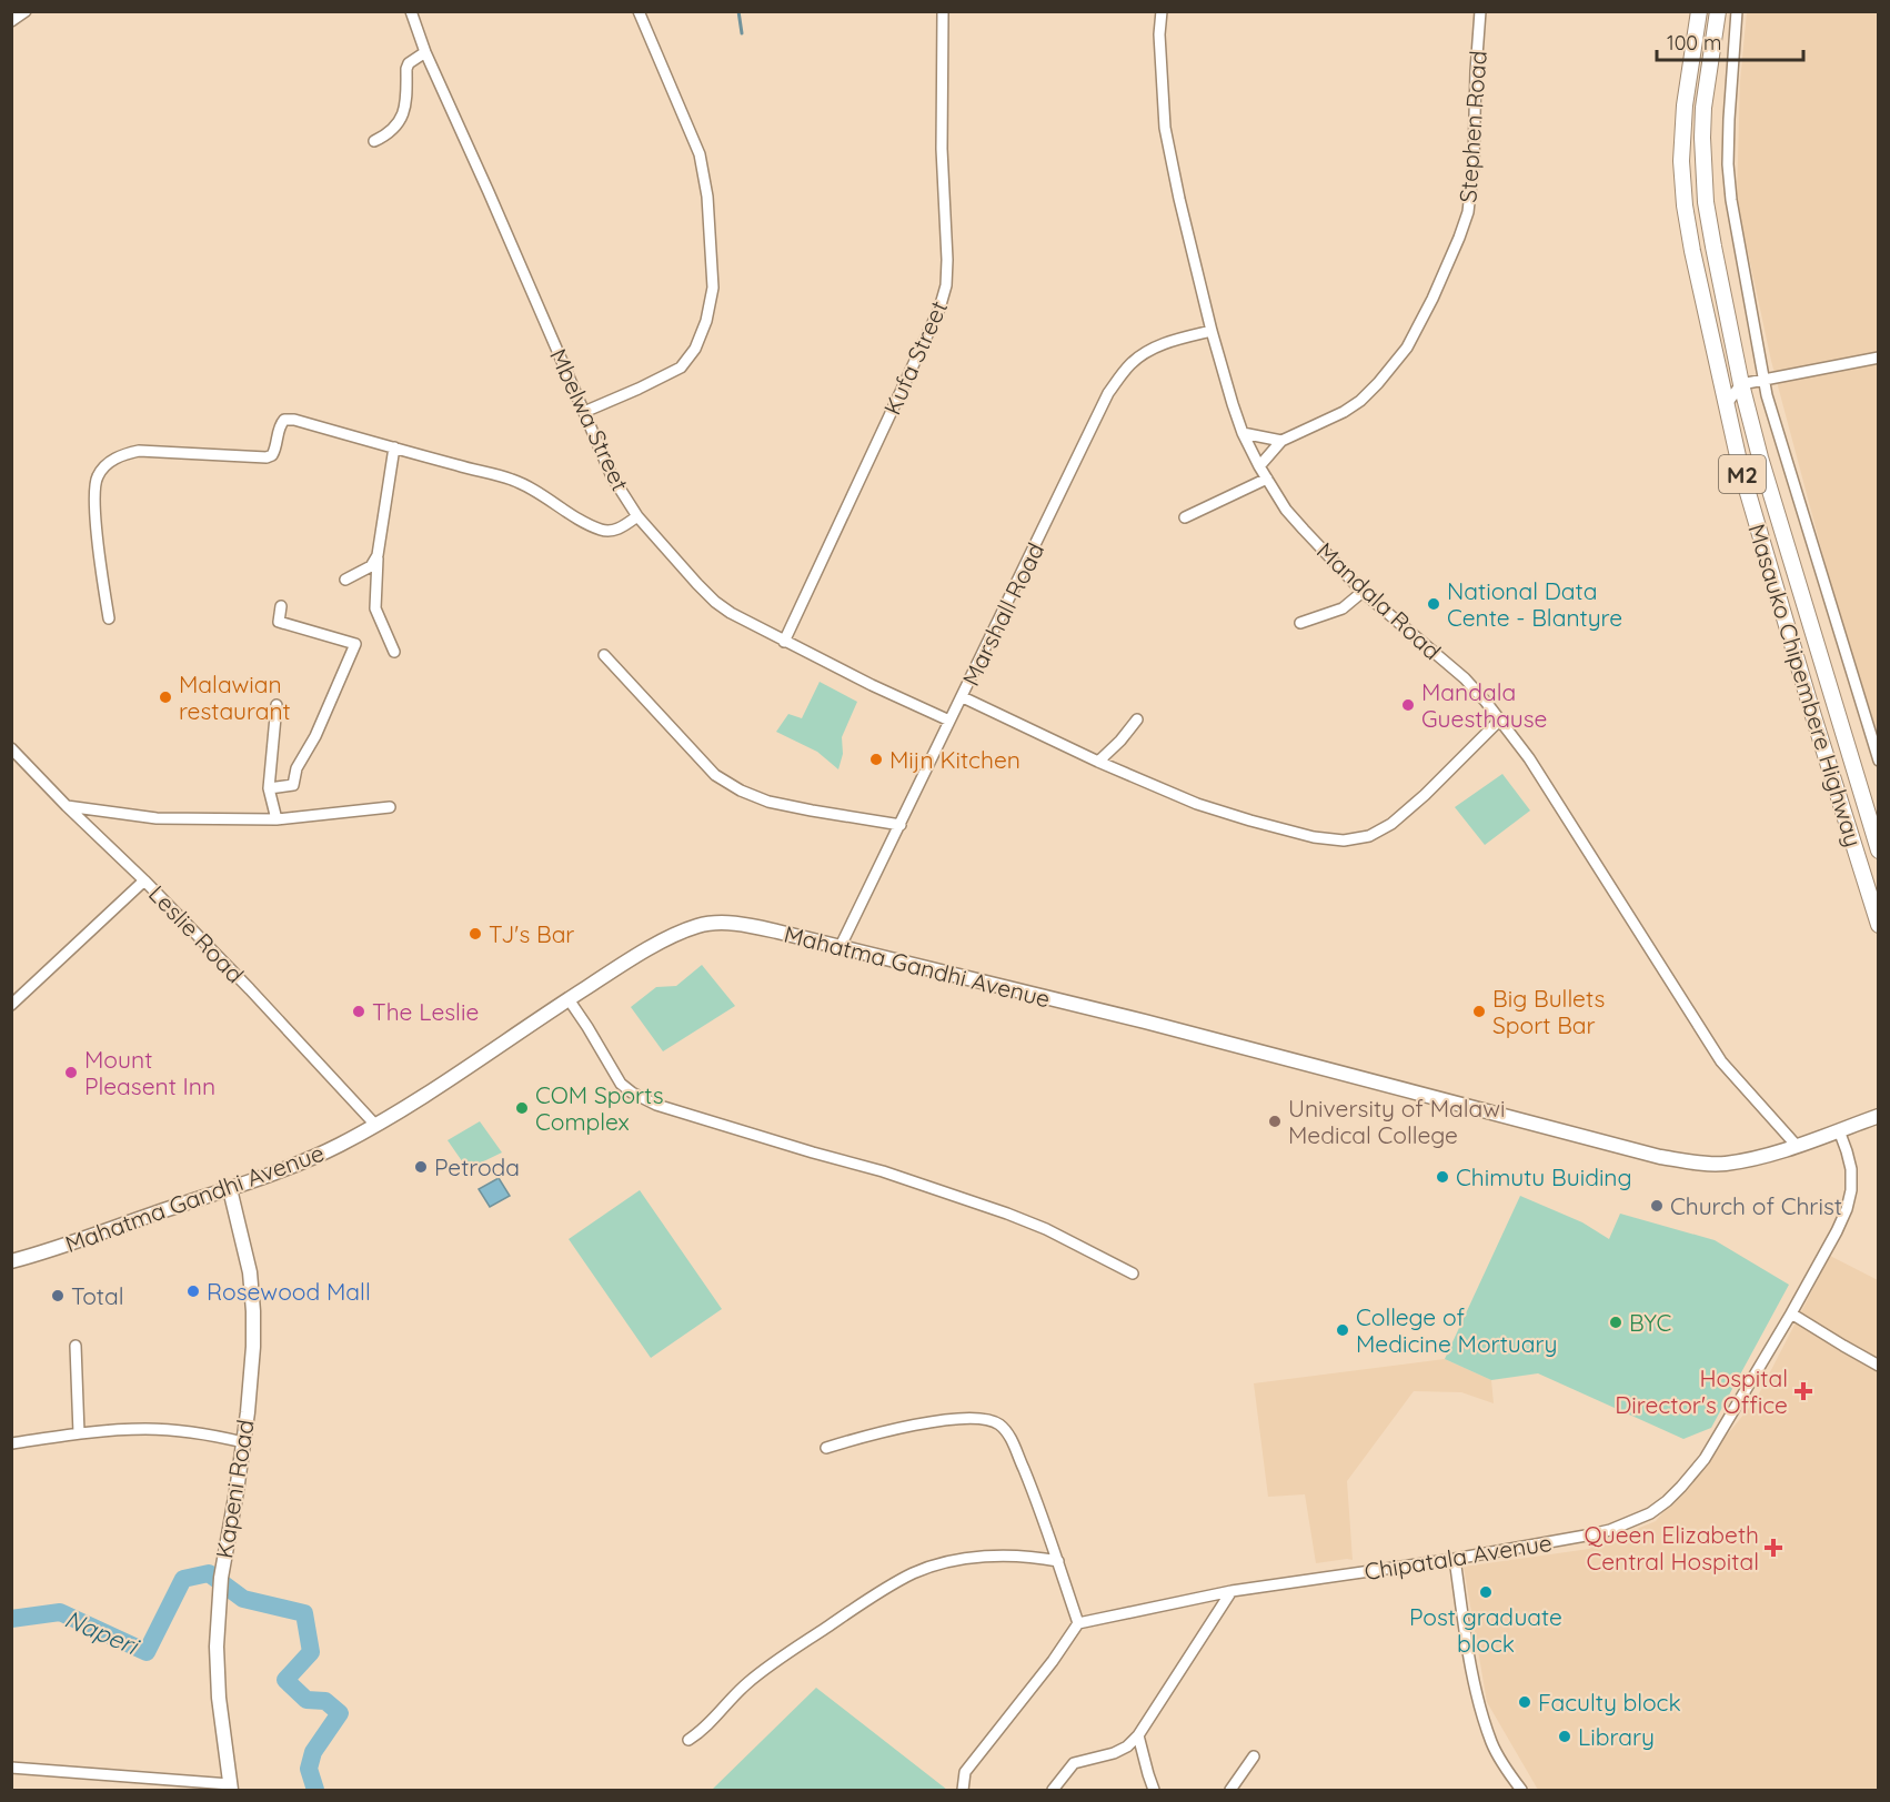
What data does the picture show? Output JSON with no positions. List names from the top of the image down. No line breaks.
{"streets":{"highway":["M2","Masauko Chipembere Highway"],"main road":["Mahatma Gandhi Avenue","Kapeni Road"],"street":["Stephen Road","Kufa Street","Mbelwa Street","Mandala Road","Marshall Road","Leslie Road","Chipatala Avenue"]},"crossings":[["Stephen Road","Mandala Road"],["Kufa Street","Mbelwa Street"],["Mbelwa Street","Marshall Road"],["Mandala Road","Marshall Road"],["Mandala Road","Mahatma Gandhi Avenue"],["Marshall Road","Mahatma Gandhi Avenue"],["Leslie Road","Mahatma Gandhi Avenue"],["Mahatma Gandhi Avenue","Kapeni Road"],["Mahatma Gandhi Avenue","Chipatala Avenue"]],"water":["Naperi"],"places":{"other":["National Data Cente - Blantyre","Malawian restaurant","Mandala Guesthause","Mijn Kitchen","TJ's Bar","The Leslie","Big Bullets Sport Bar","Mount Pleasent Inn","COM Sports Complex","University of Malawi Medical College","Petroda","Chimutu Buiding","Church of Christ","Rosewood Mall","Total","BYC","College of Medicine Mortuary","Post graduate block","Faculty block","Library"],"health":["Hospital Director's Office","Queen Elizabeth Central Hospital"]},"scale_bar":"100 m"}
